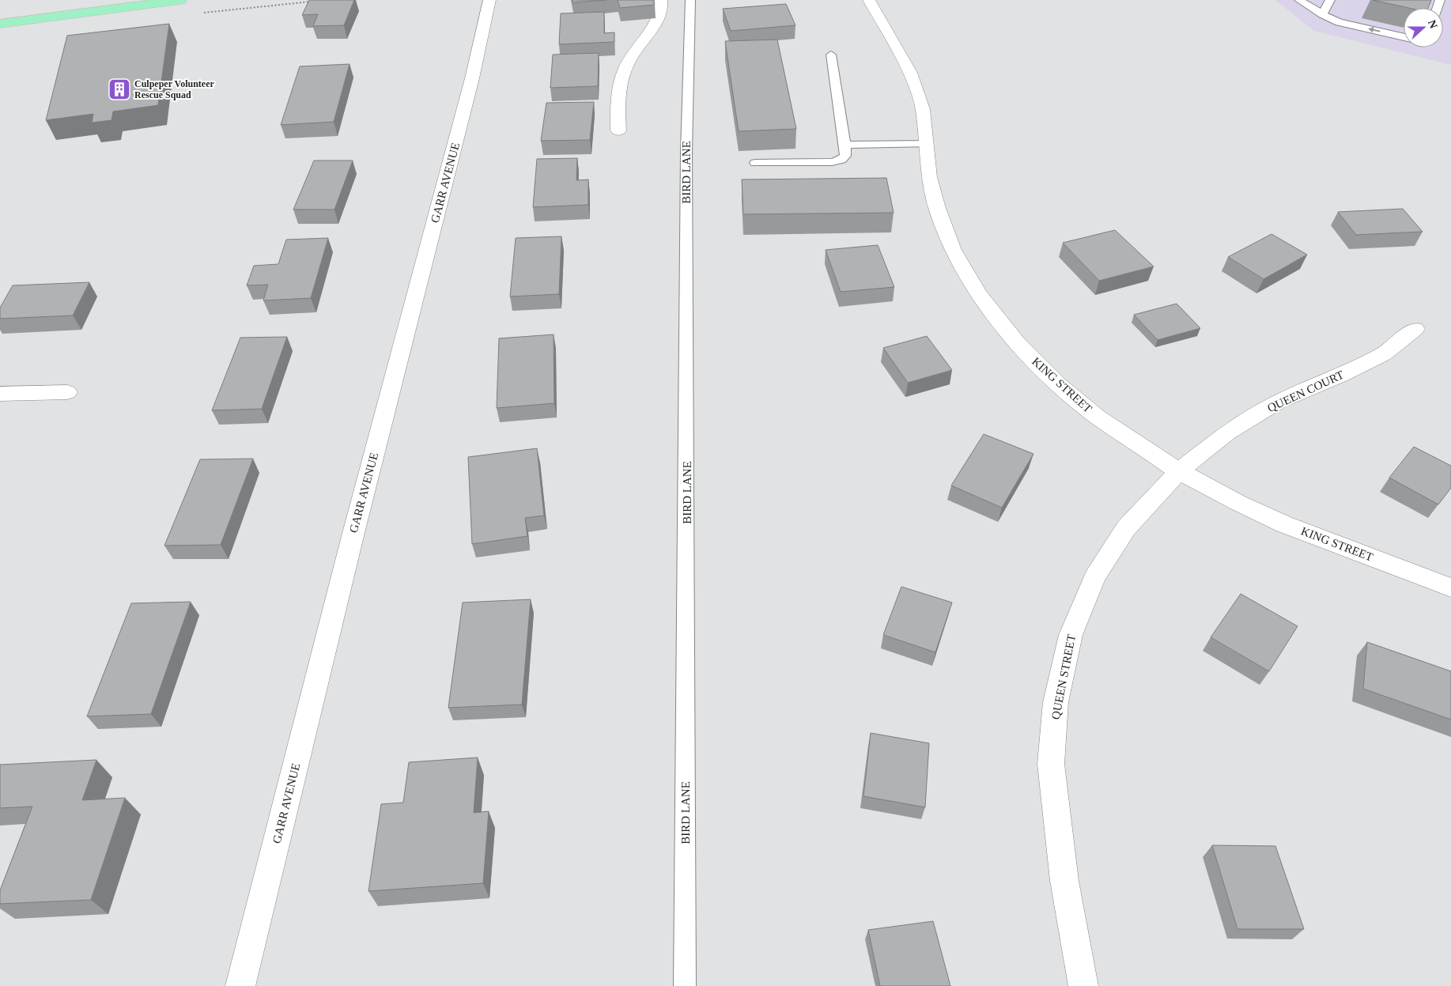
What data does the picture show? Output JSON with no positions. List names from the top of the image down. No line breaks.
{"streets":{"street":["GARR AVENUE","KING STREET","QUEEN COURT","QUEEN STREET"],"lane":["BIRD LANE"]},"crossings":[["KING STREET","QUEEN COURT"],["KING STREET","QUEEN STREET"],["QUEEN COURT","QUEEN STREET"]],"places":{"building":["Culpeper Volunteer Rescue Squad"]},"north":"right"}
